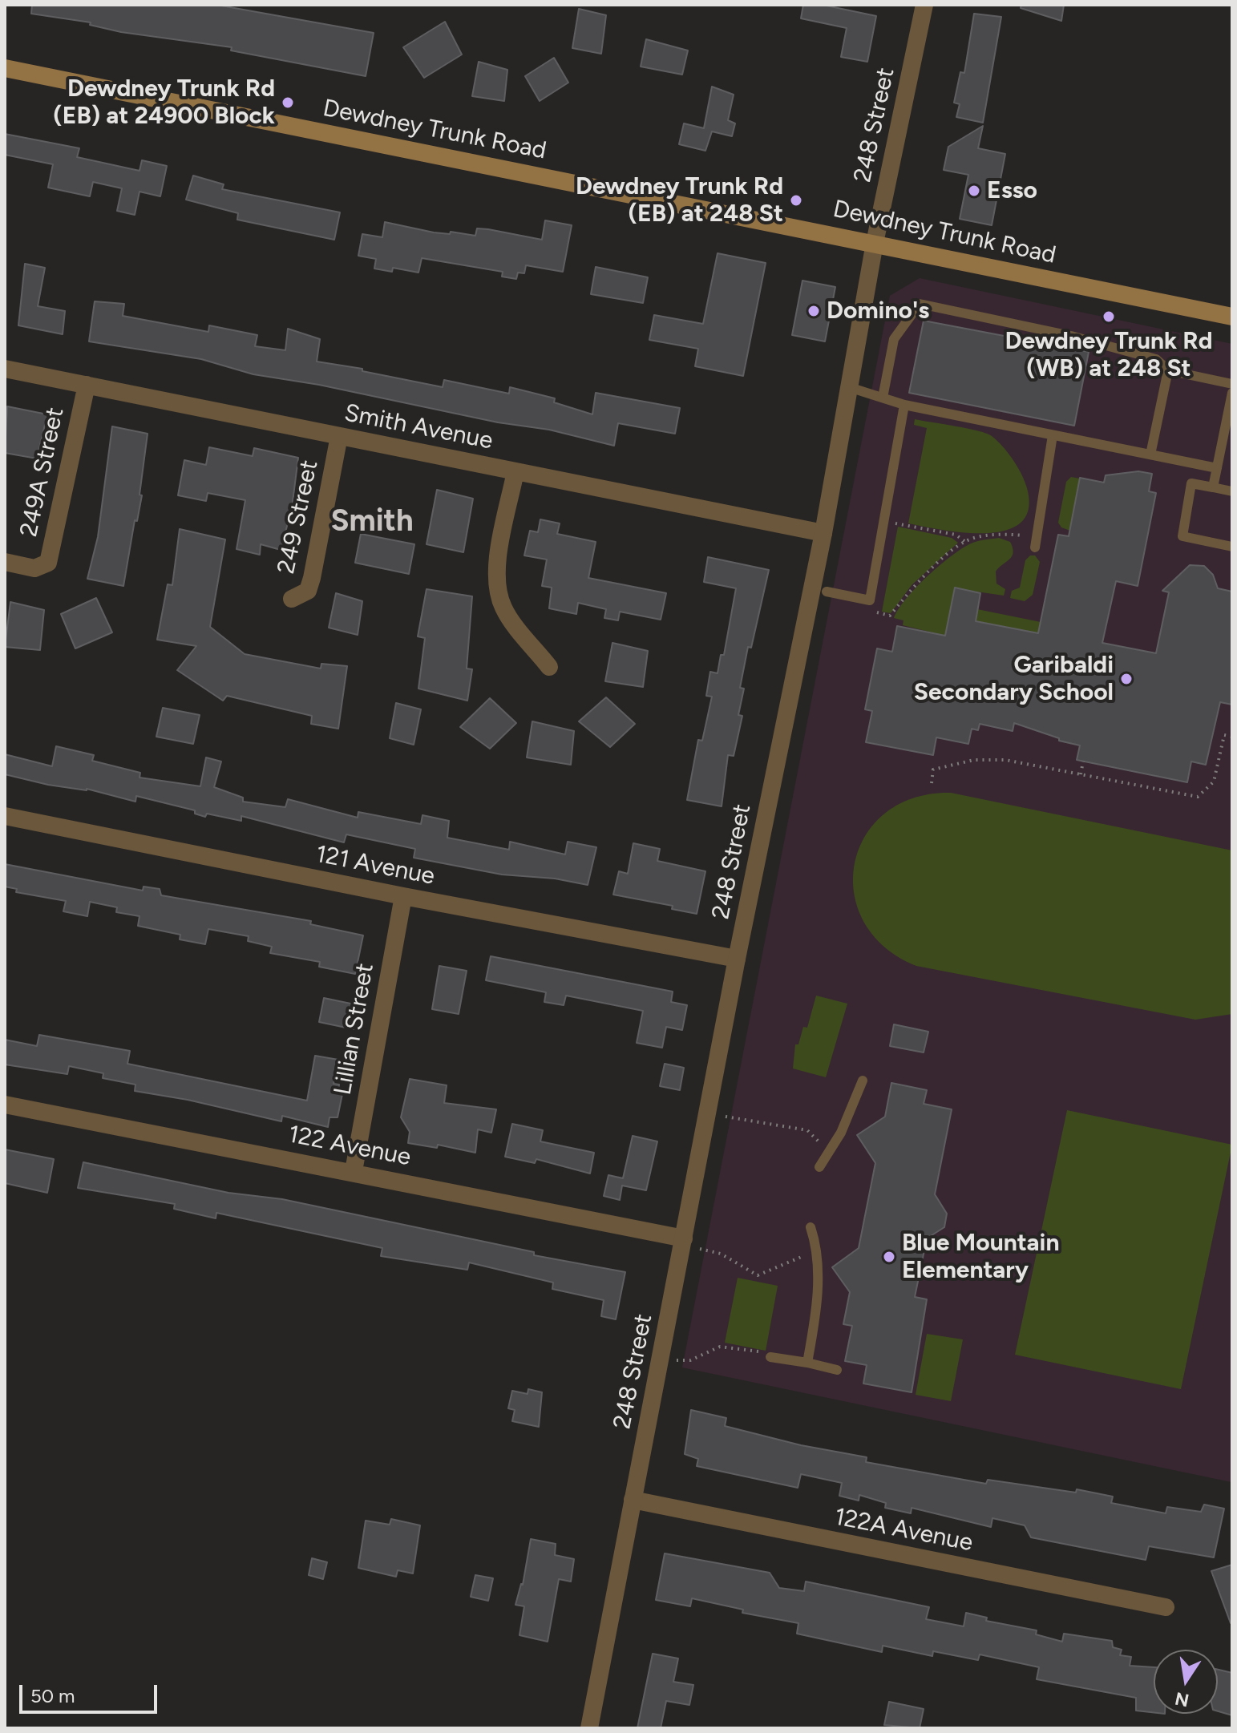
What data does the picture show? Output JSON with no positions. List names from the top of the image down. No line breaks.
{"streets":{"main road":["Dewdney Trunk Road"],"street":["248 Street","Smith Avenue","249A Street","249 Street","121 Avenue","Lillian Street","122 Avenue","122A Avenue"]},"crossings":[["248 Street","Dewdney Trunk Road"],["248 Street","Smith Avenue"],["248 Street","121 Avenue"],["248 Street","122 Avenue"],["248 Street","122A Avenue"],["Smith Avenue","249A Street"],["Smith Avenue","249 Street"],["121 Avenue","Lillian Street"],["Lillian Street","122 Avenue"]],"districts":["Smith"],"places":["Dewdney Trunk Rd (EB) at 24900 Block","Esso","Dewdney Trunk Rd (EB) at 248 St","Domino's","Dewdney Trunk Rd (WB) at 248 St","Garibaldi Secondary School","Blue Mountain Elementary"],"scale_bar":"50 m","north":"bottom"}
